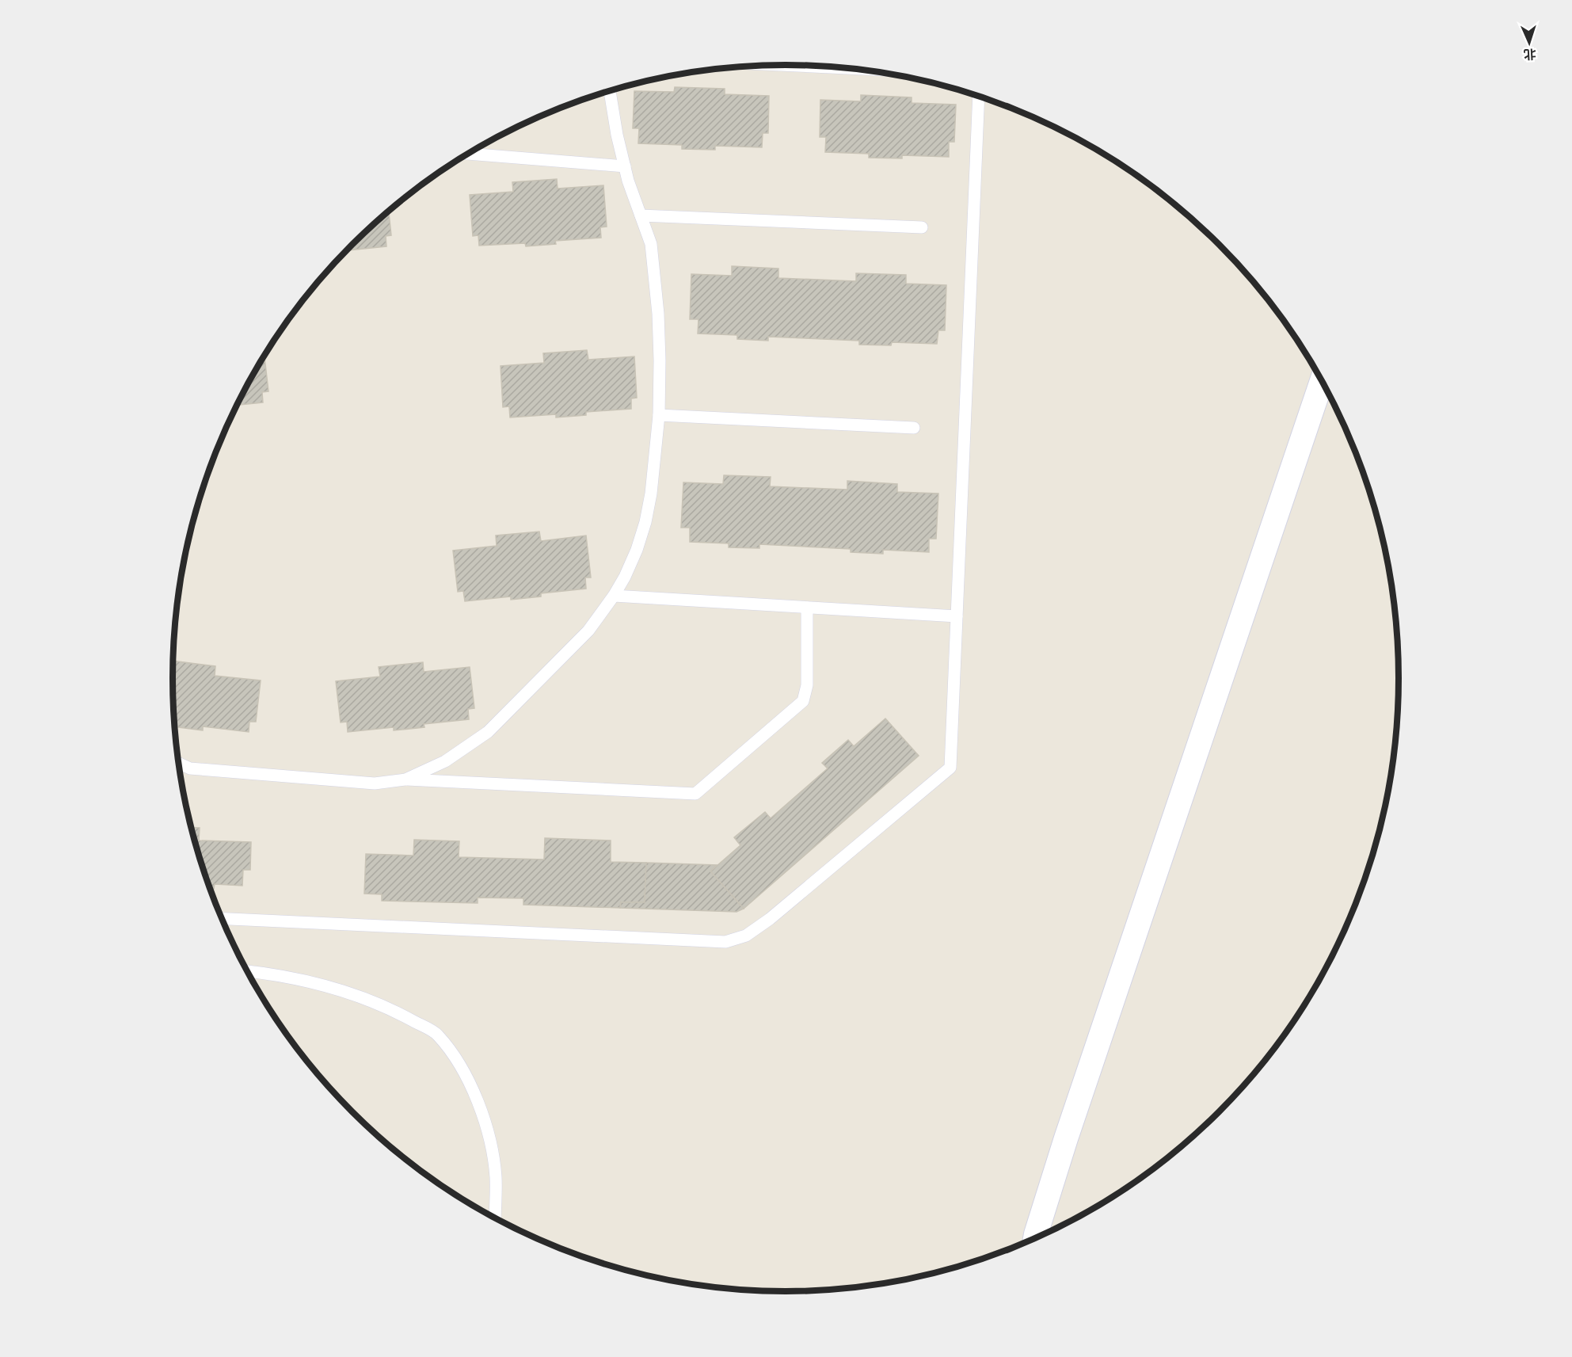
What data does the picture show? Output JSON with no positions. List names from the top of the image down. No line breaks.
{"north":"bottom"}
